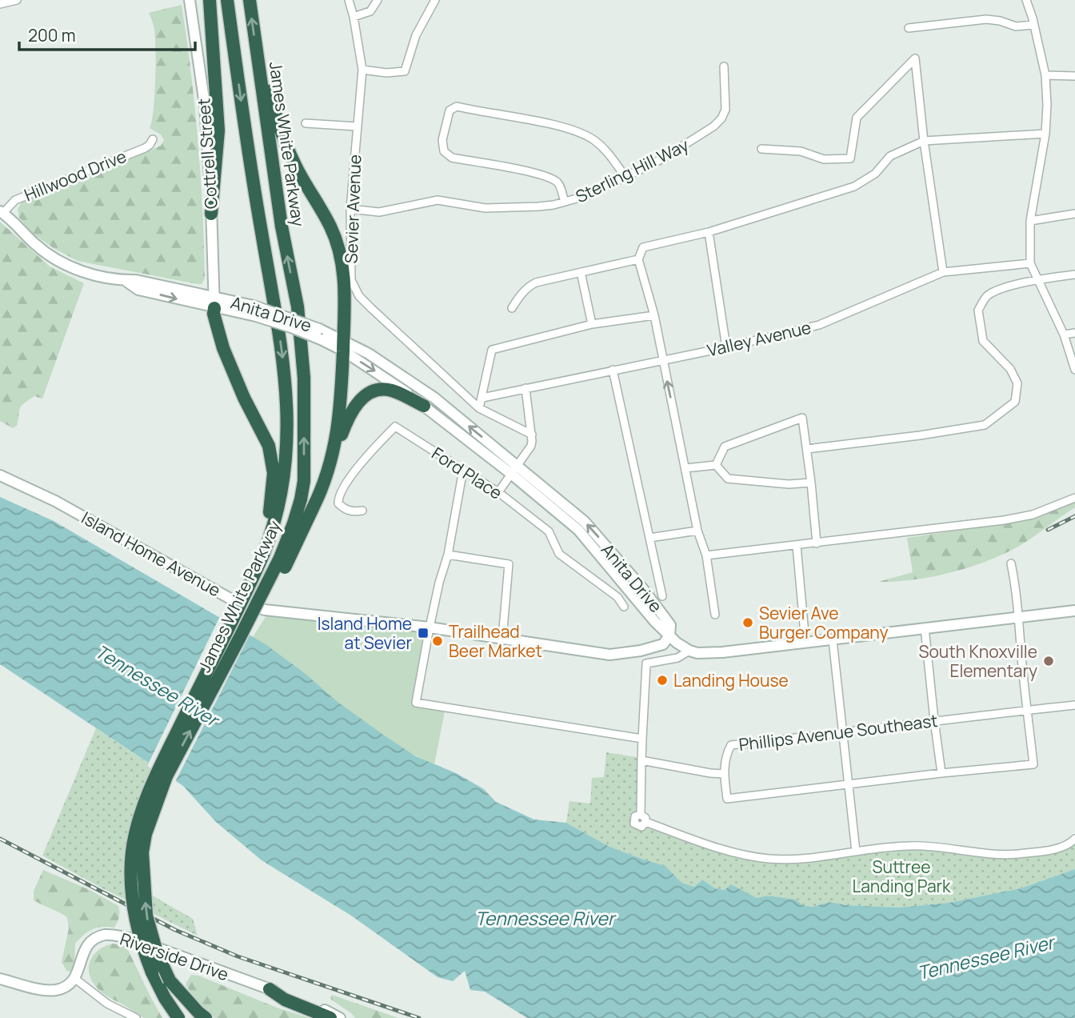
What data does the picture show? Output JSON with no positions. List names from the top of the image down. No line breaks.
{"streets":{"highway":["James White Parkway"],"street":["Cottrell Street","Sterling Hill Way","Hillwood Drive","Sevier Avenue","Anita Drive","Valley Avenue","Ford Place","Island Home Avenue","Phillips Avenue Southeast","Riverside Drive"]},"crossings":[["Cottrell Street","Anita Drive"],["Sterling Hill Way","Sevier Avenue"],["Hillwood Drive","Anita Drive"],["Anita Drive","Island Home Avenue"]],"water":["Tennessee River"],"parks":["Suttree Landing Park"],"places":{"other":["Sevier Ave Burger Company","Trailhead Beer Market","South Knoxville Elementary","Landing House"],"transit":["Island Home at Sevier"]},"scale_bar":"200 m"}
